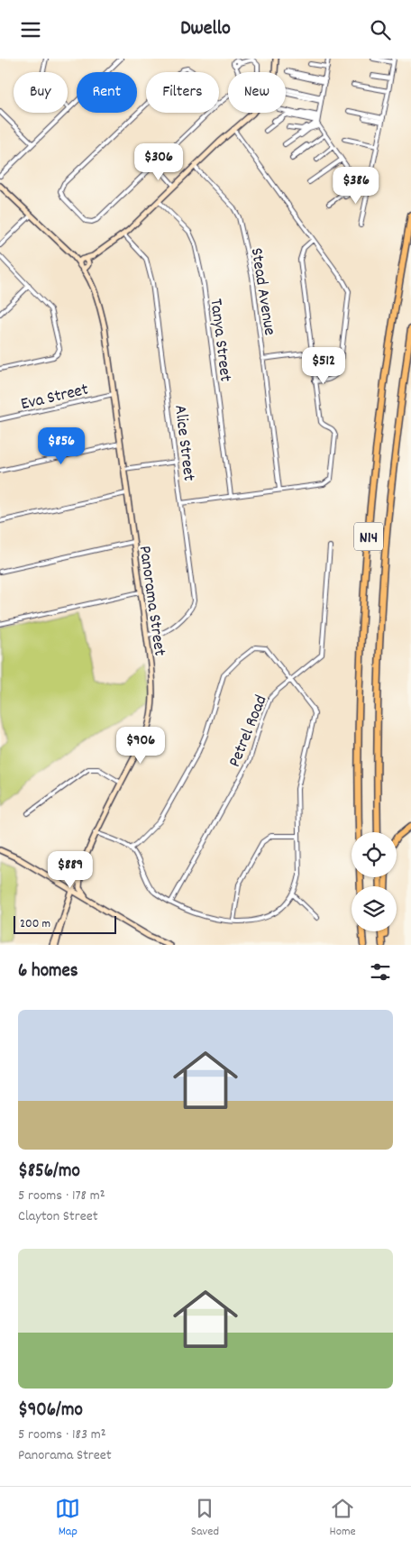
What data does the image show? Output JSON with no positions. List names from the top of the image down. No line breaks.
{"streets":{"highway":["N14"],"street":["Stead Avenue","Tanya Street","Eva Street","Alice Street","Panorama Street","Petrel Road"]},"crossings":[["Eva Street","Panorama Street"],["Alice Street","Panorama Street"]],"scale_bar":"200 m","page":{"header":"Dwello","chip":["Buy","Rent","Filters","New"],"price":["$306","$386","$512","$856","$906","$889"],"scale":"200 m","heading":"6 homes","list":[{"name":"$856/mo","note":"5 rooms · 178 m² · Clayton Street"},{"name":"$906/mo","note":"5 rooms · 183 m² · Panorama Street"}],"tabs":["Map","Saved","Home"]}}
